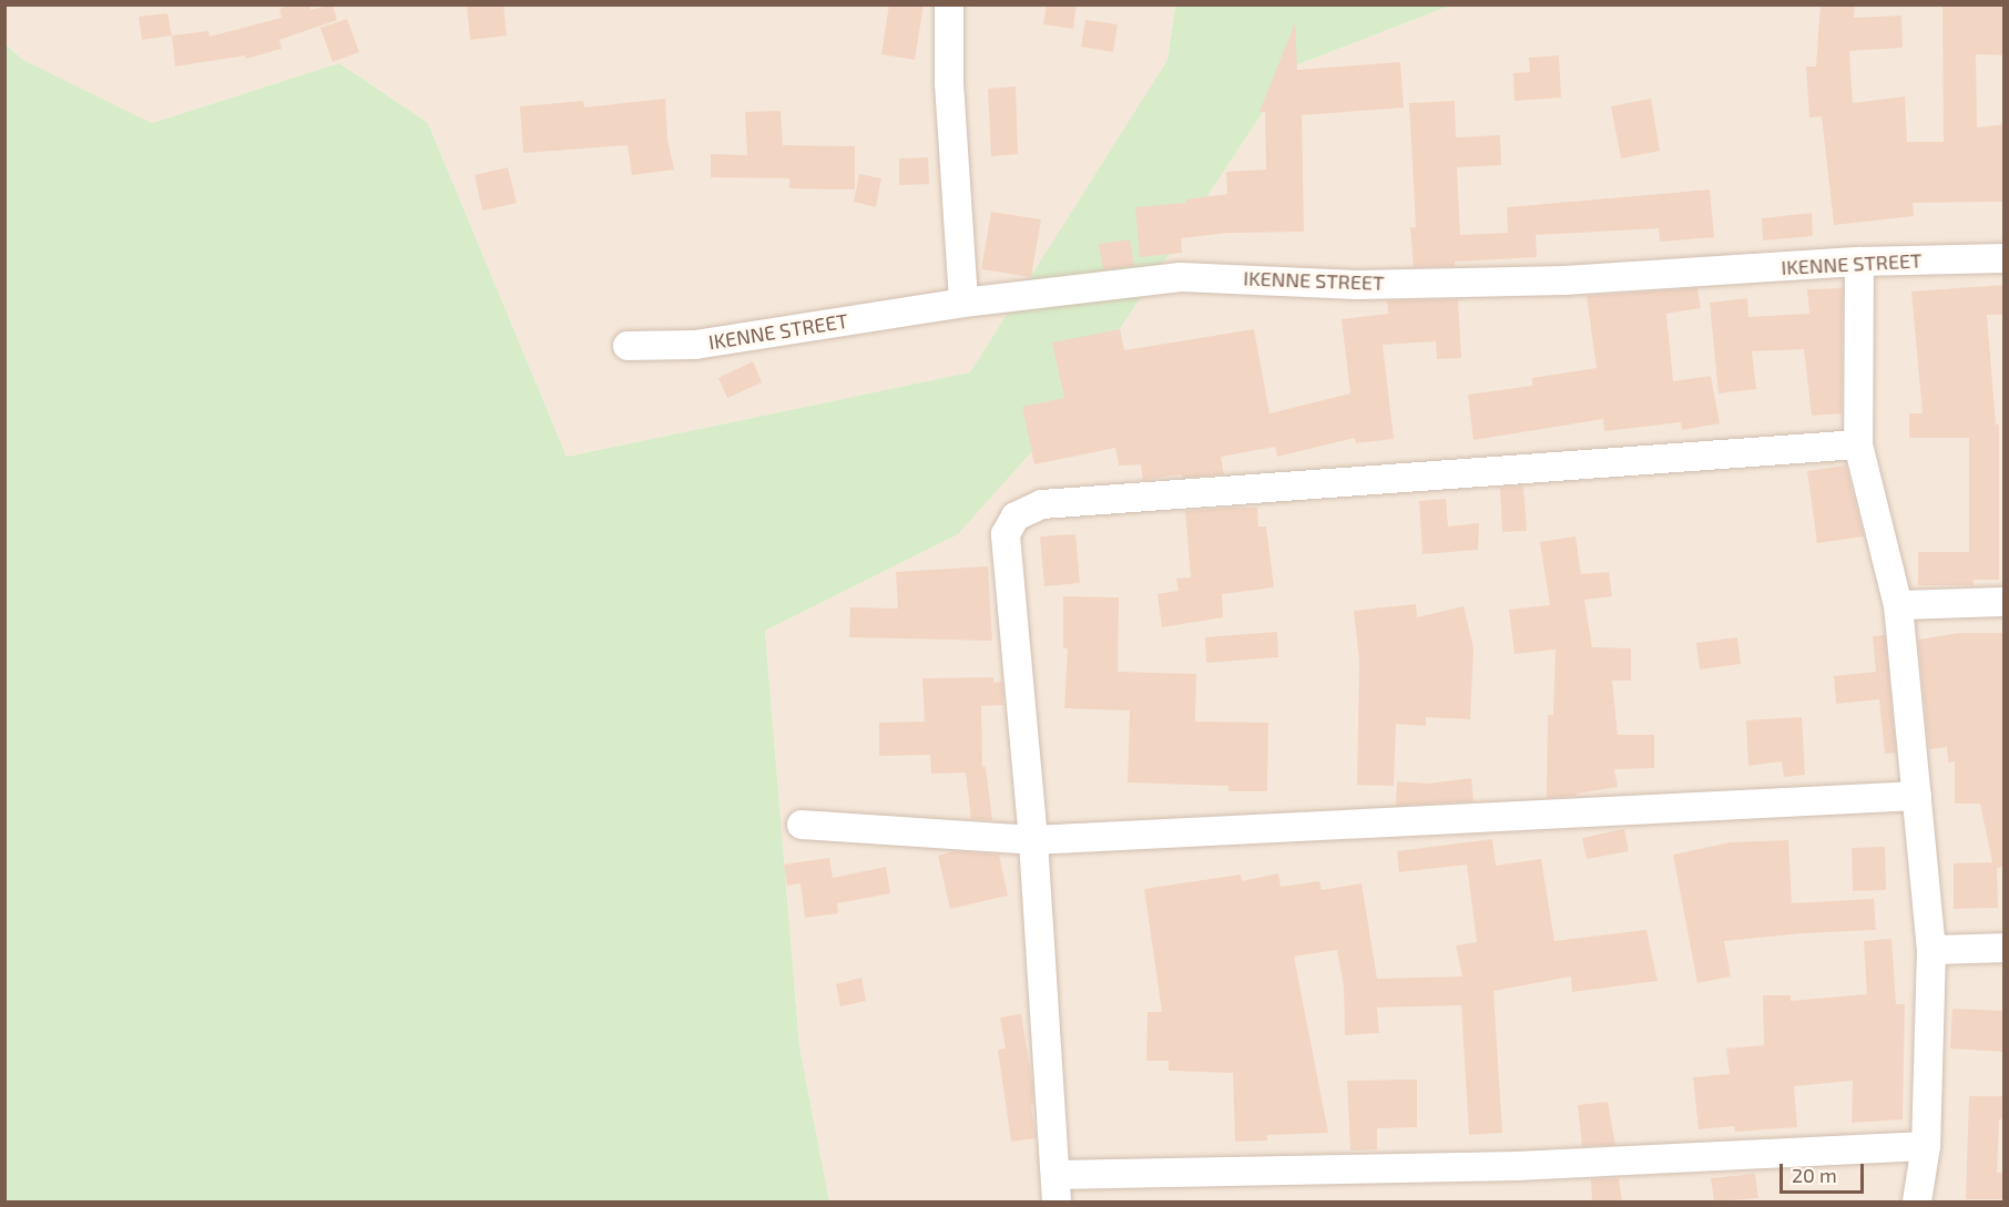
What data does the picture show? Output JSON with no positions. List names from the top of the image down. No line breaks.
{"streets":{"street":["IKENNE STREET"]},"scale_bar":"20 m"}
